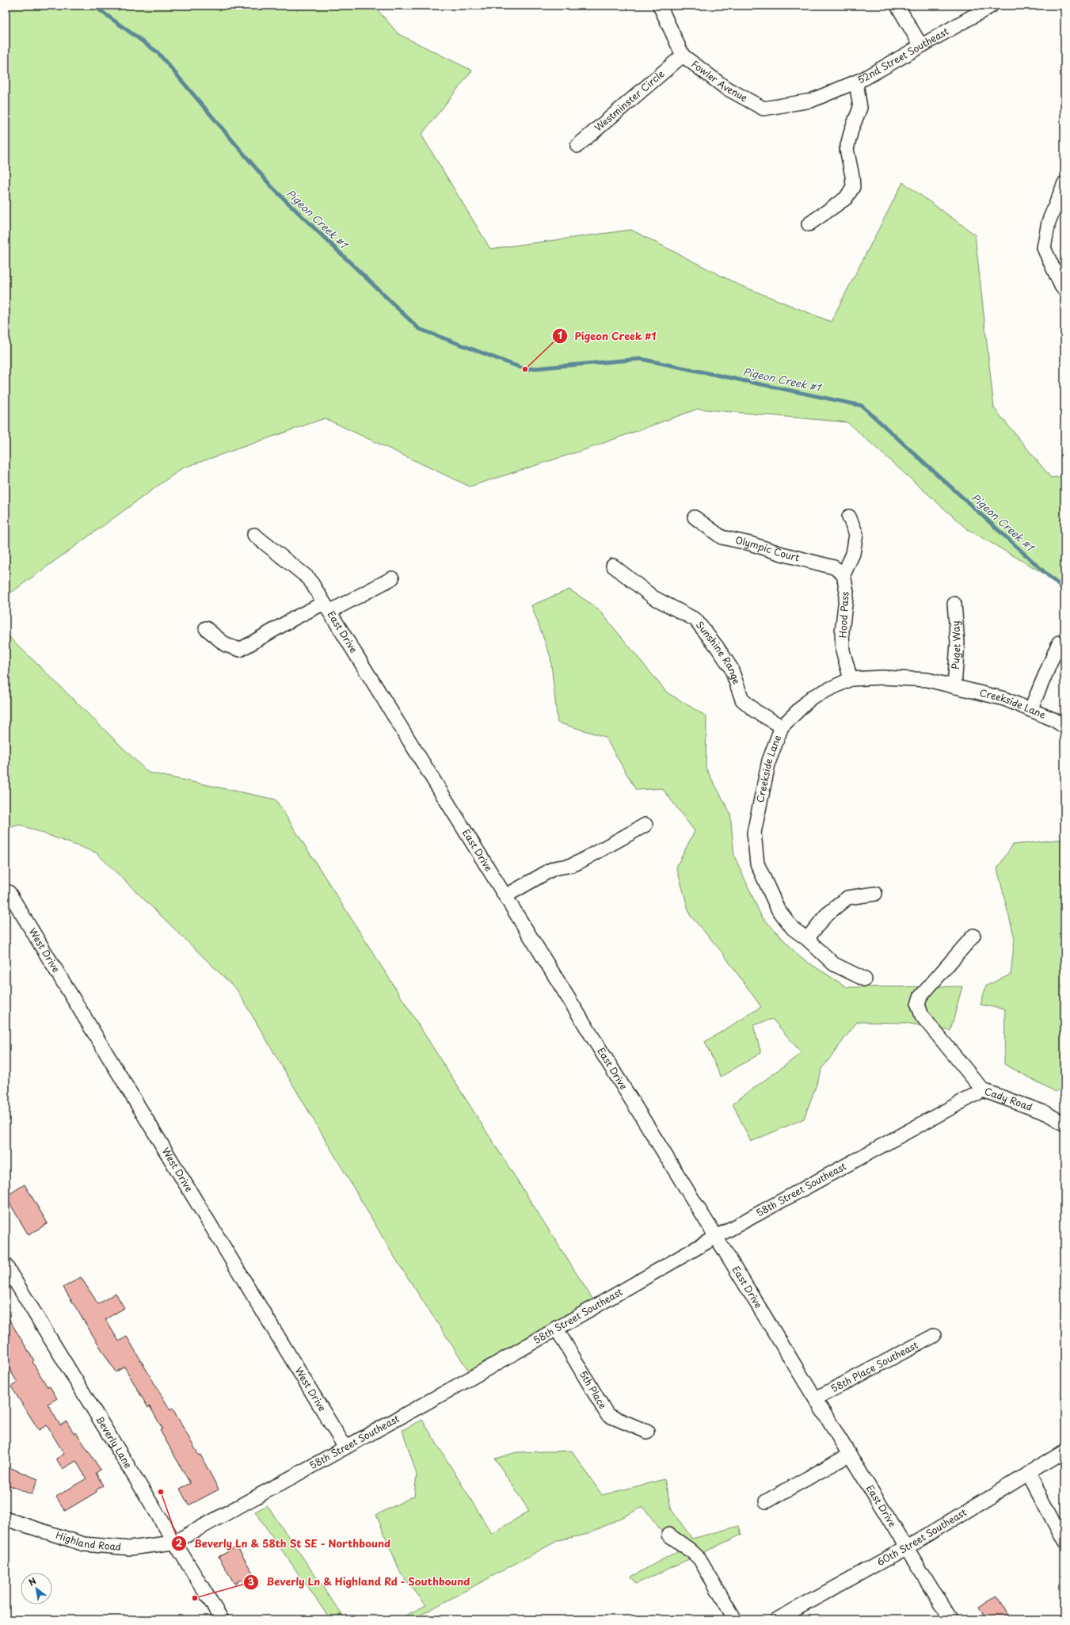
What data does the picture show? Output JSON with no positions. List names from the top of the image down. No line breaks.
{"streets":{"street":["52nd Street Southeast","Fowler Avenue","Westminster Circle","Olympic Court","Hood Pass","East Drive","Puget Way","Sunshine Range","Creekside Lane","West Drive","Cady Road","58th Street Southeast","58th Place Southeast","5th Place","Beverly Lane","60th Street Southeast","Highland Road"]},"crossings":[["52nd Street Southeast","Fowler Avenue"],["Fowler Avenue","Westminster Circle"],["Olympic Court","Hood Pass"],["Hood Pass","Creekside Lane"],["East Drive","58th Street Southeast"],["East Drive","58th Place Southeast"],["East Drive","60th Street Southeast"],["Puget Way","Creekside Lane"],["Sunshine Range","Creekside Lane"],["West Drive","58th Street Southeast"],["Cady Road","58th Street Southeast"],["58th Street Southeast","5th Place"],["58th Street Southeast","Beverly Lane"],["58th Street Southeast","Highland Road"],["Beverly Lane","Highland Road"]],"water":["Pigeon Creek #1"],"places":["Pigeon Creek #1","Beverly Ln & 58th St SE - Northbound","Beverly Ln & Highland Rd - Southbound"],"north":"top left"}
